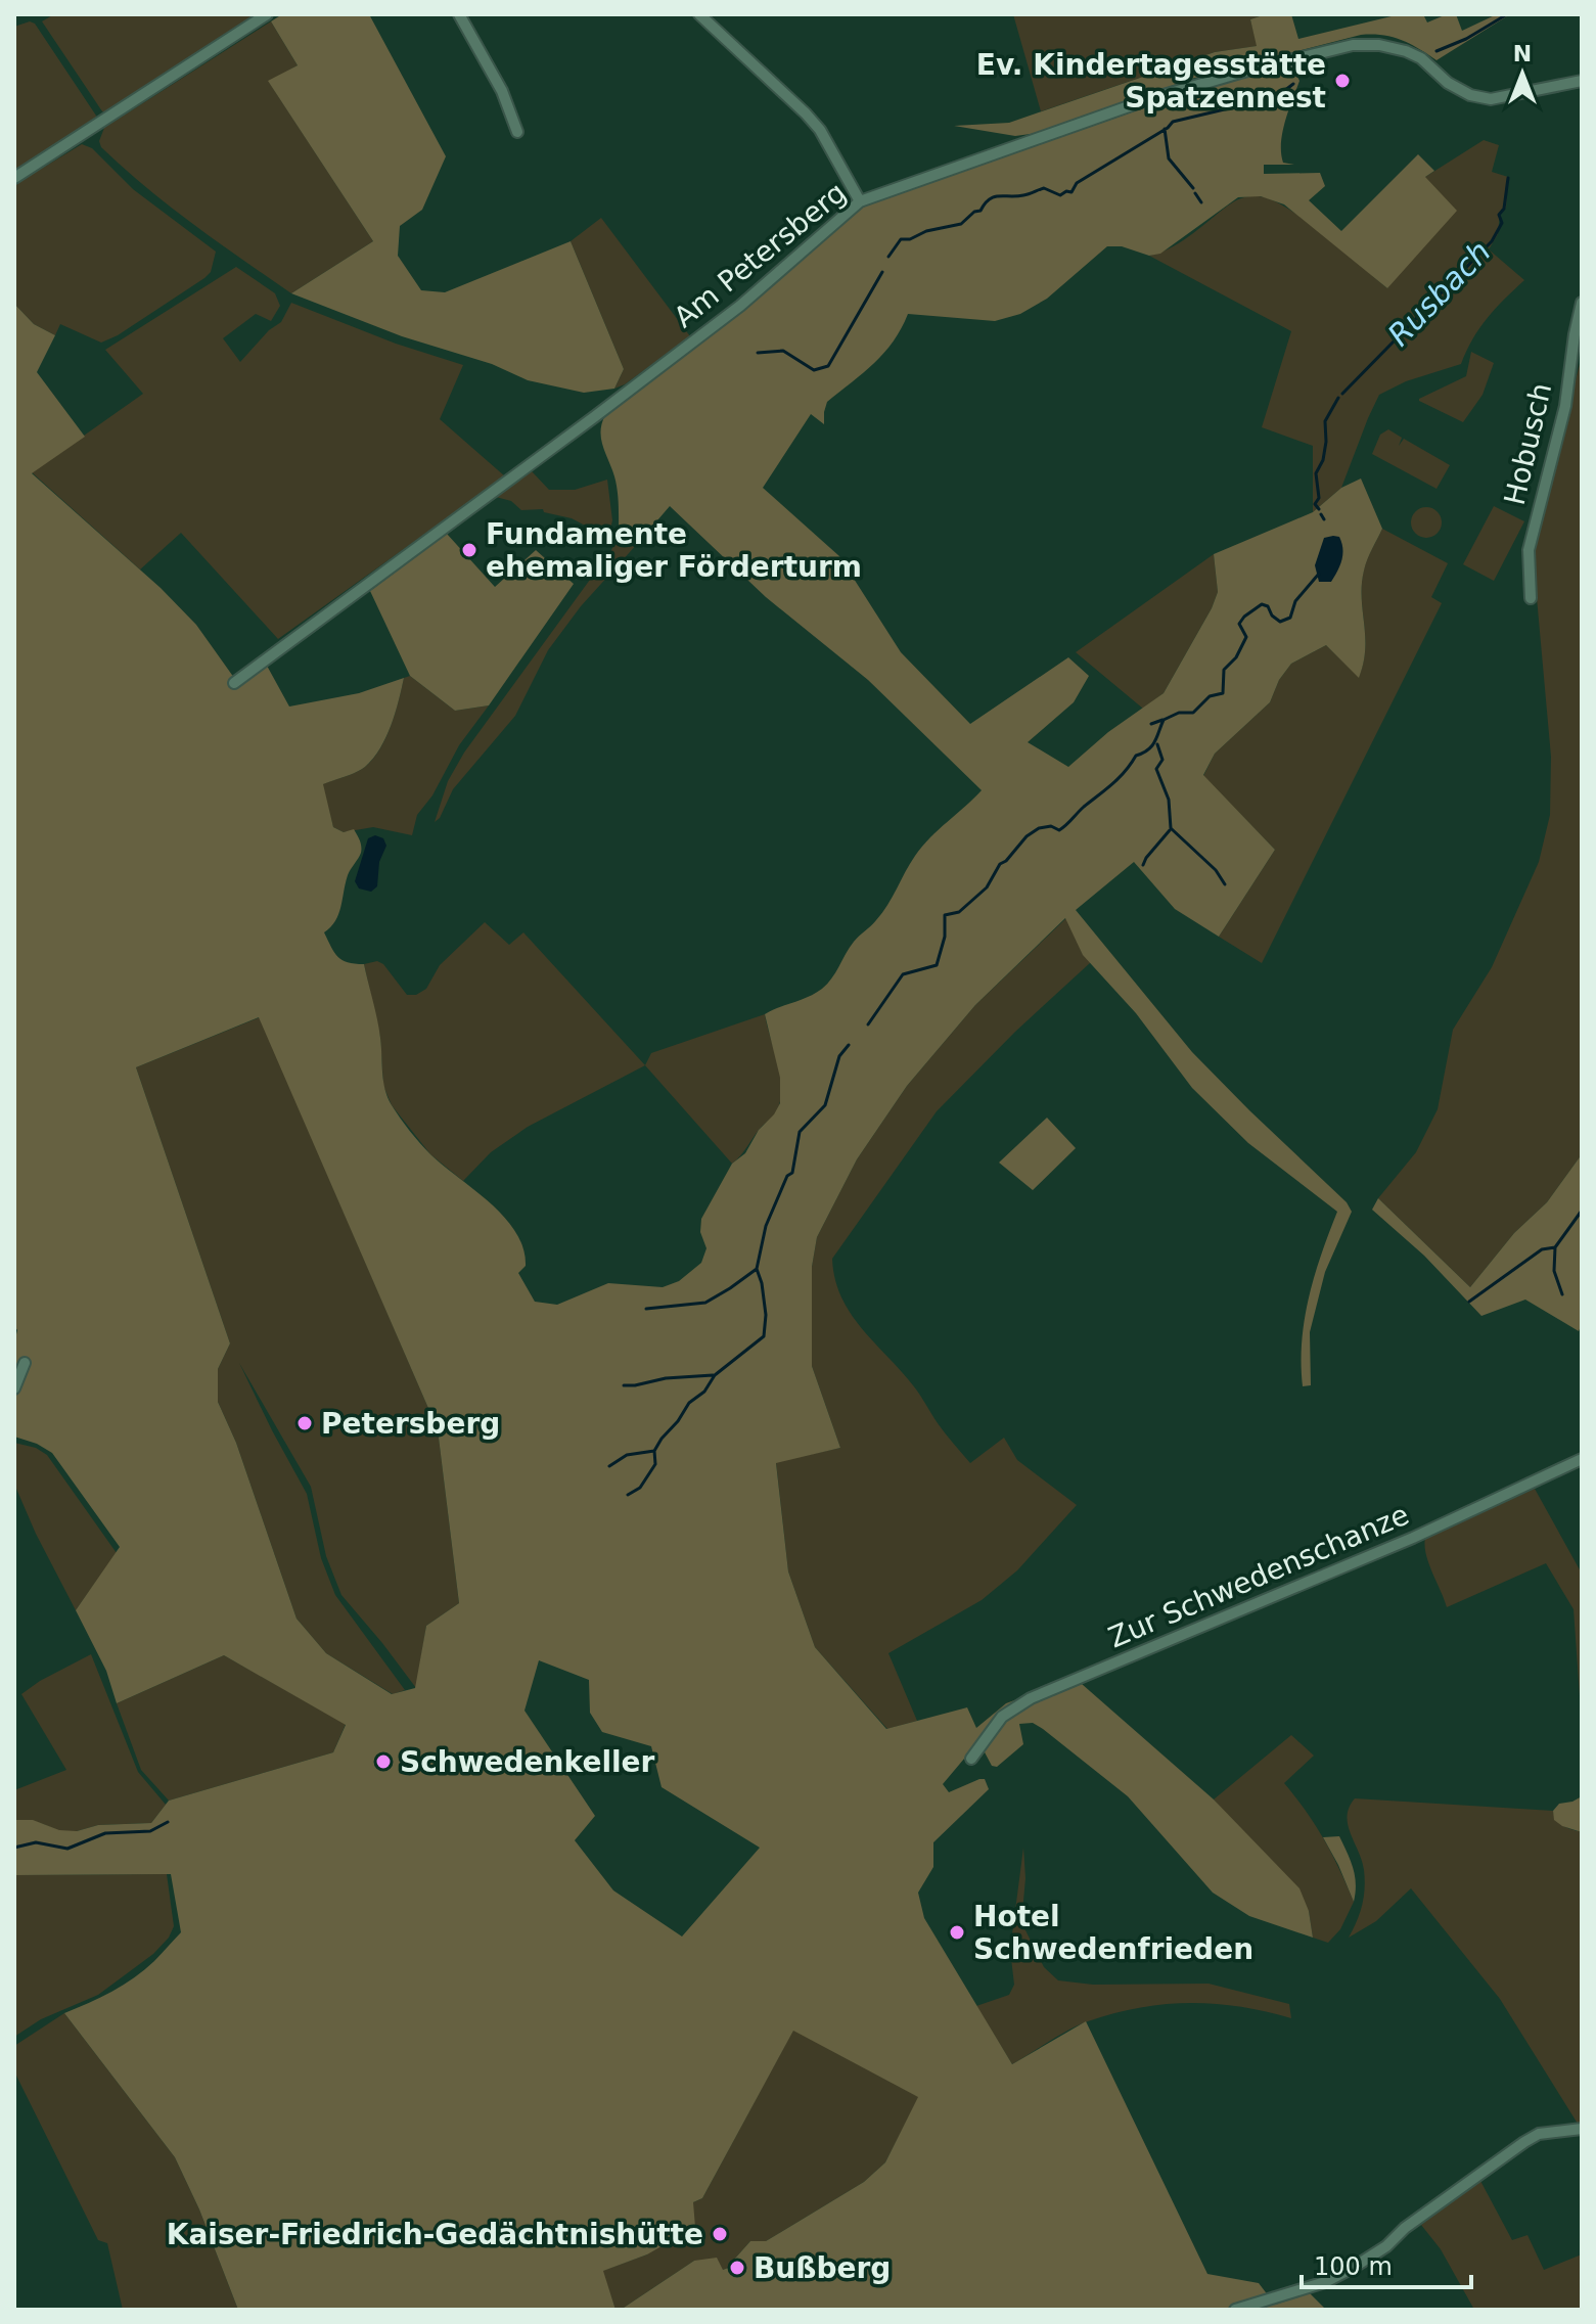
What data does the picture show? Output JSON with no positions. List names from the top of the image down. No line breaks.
{"streets":{"street":["Am Petersberg","Hobusch","Zur Schwedenschanze"]},"water":["Rusbach"],"places":["Ev. Kindertagesstätte Spatzennest","Fundamente ehemaliger Förderturm","Petersberg","Schwedenkeller","Hotel Schwedenfrieden","Kaiser-Friedrich-Gedächtnishütte","Bußberg"],"scale_bar":"100 m","north":"top"}
